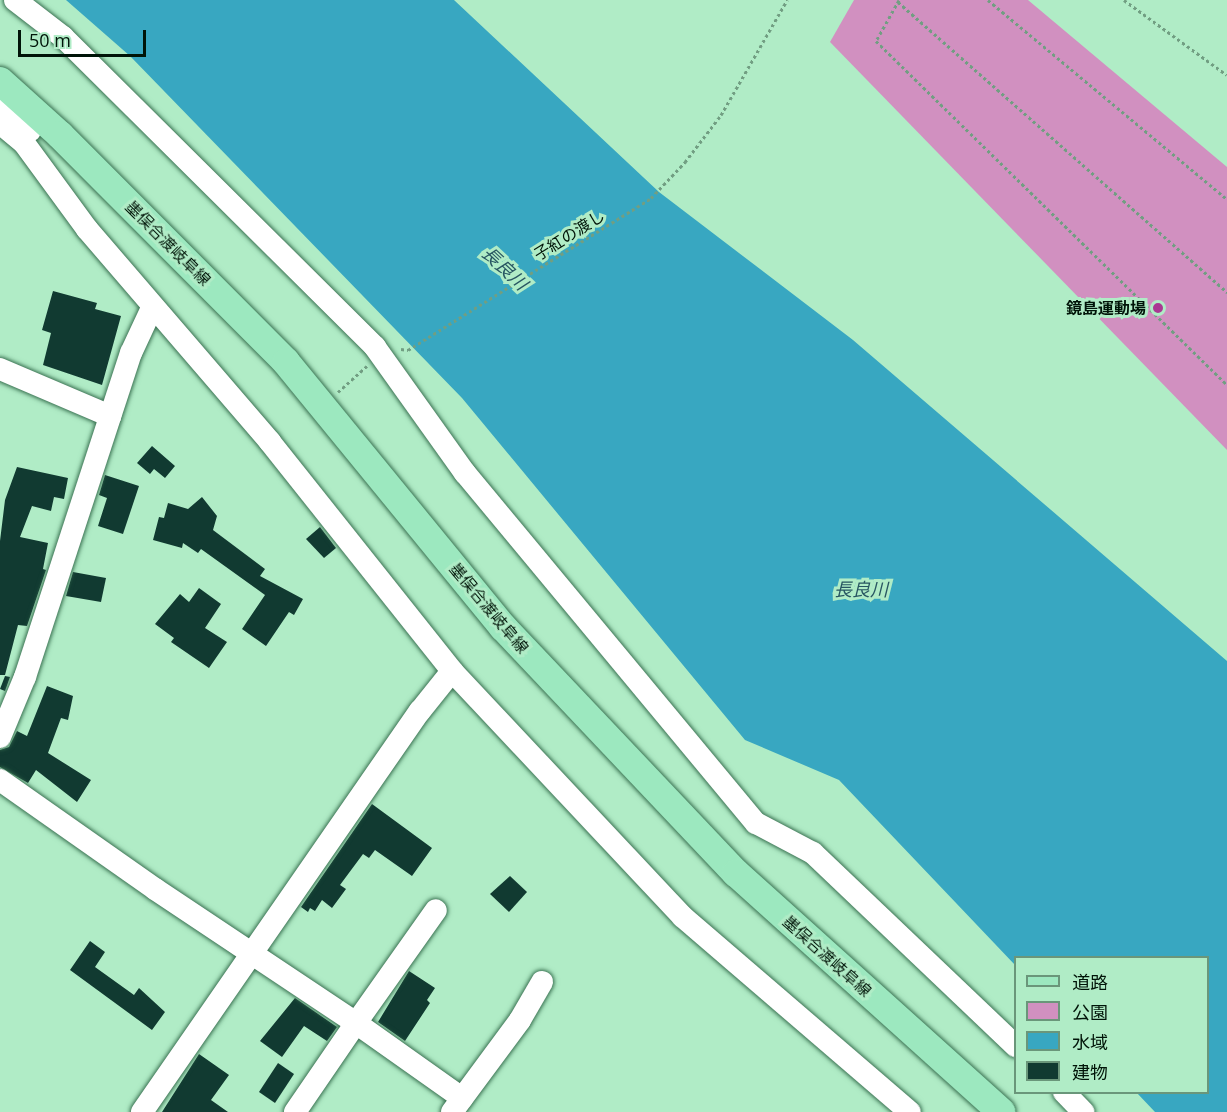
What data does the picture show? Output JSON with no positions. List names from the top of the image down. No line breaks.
{"streets":{"main road":["墨俣合渡岐阜線"],"path":["子紅の渡し"]},"water":["長良川"],"places":["鏡島運動場"],"legend":["道路","公園","水域","建物"],"scale_bar":"50 m"}
